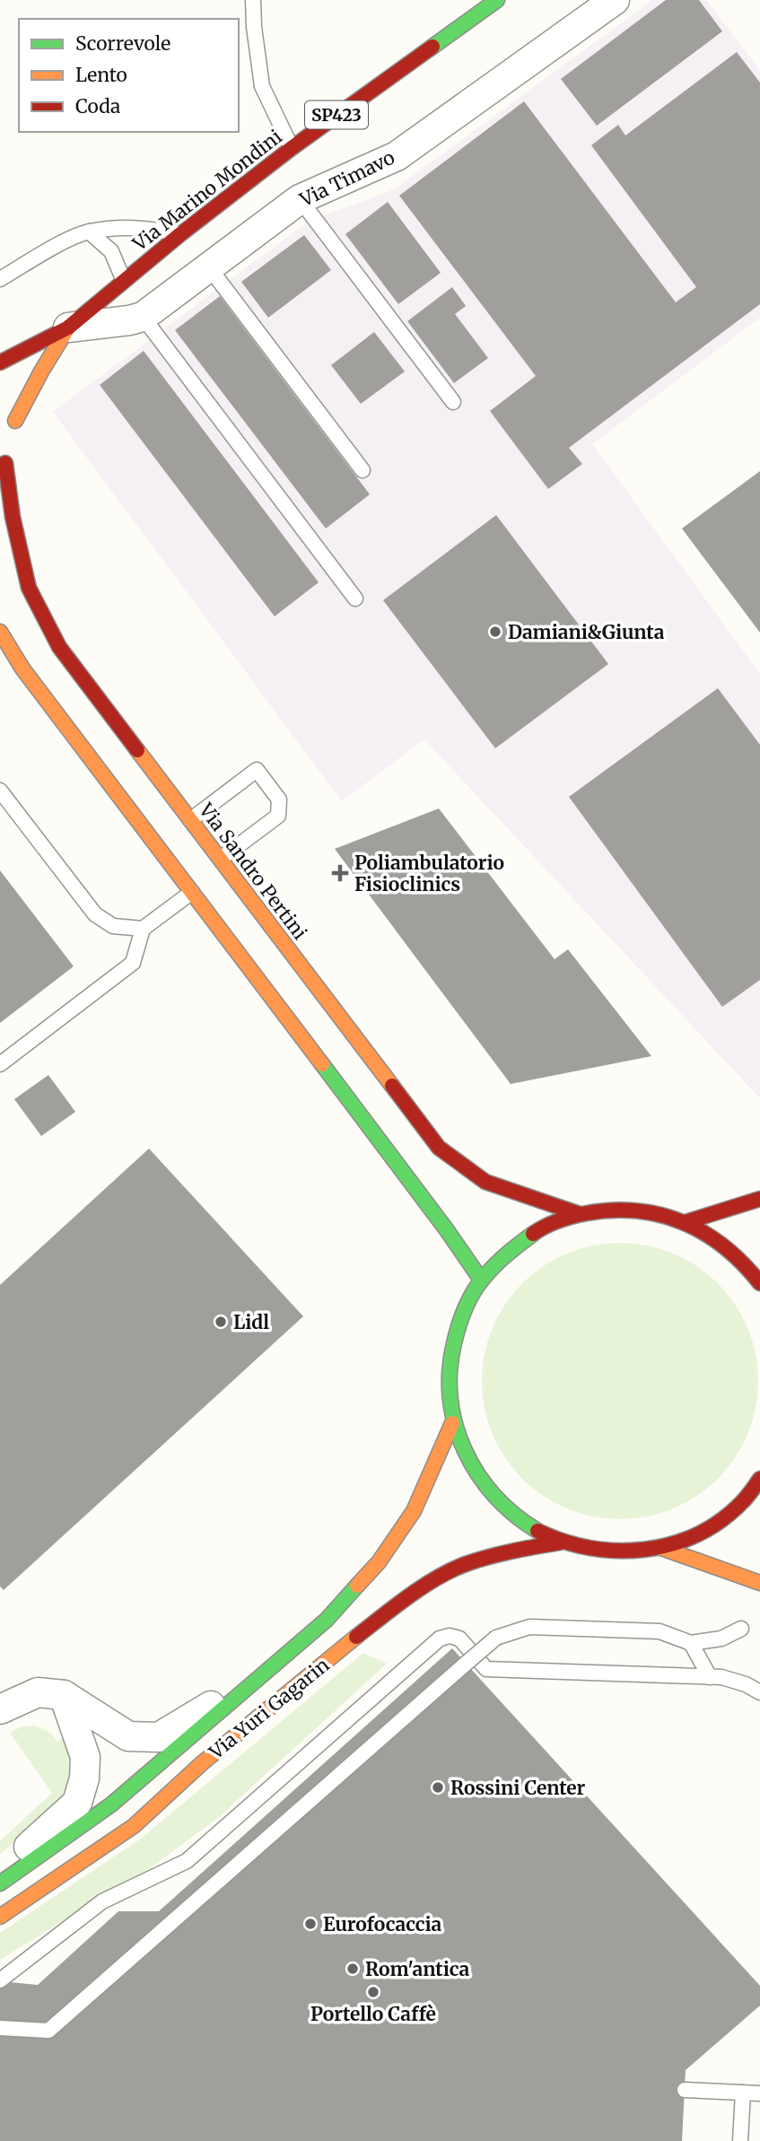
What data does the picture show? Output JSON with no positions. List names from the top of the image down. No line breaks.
{"streets":{"main road":["SP423","Via Marino Mondini","Via Sandro Pertini","Via Yuri Gagarin"],"street":["Via Timavo"]},"crossings":[["Via Timavo","Via Marino Mondini"],["Via Marino Mondini","Via Sandro Pertini"]],"places":{"other":["Damiani&Giunta","Lidl","Rossini Center","Eurofocaccia","Rom'antica","Portello Caffè"],"health":["Poliambulatorio Fisioclinics"]},"legend":["Scorrevole","Lento","Coda"]}
